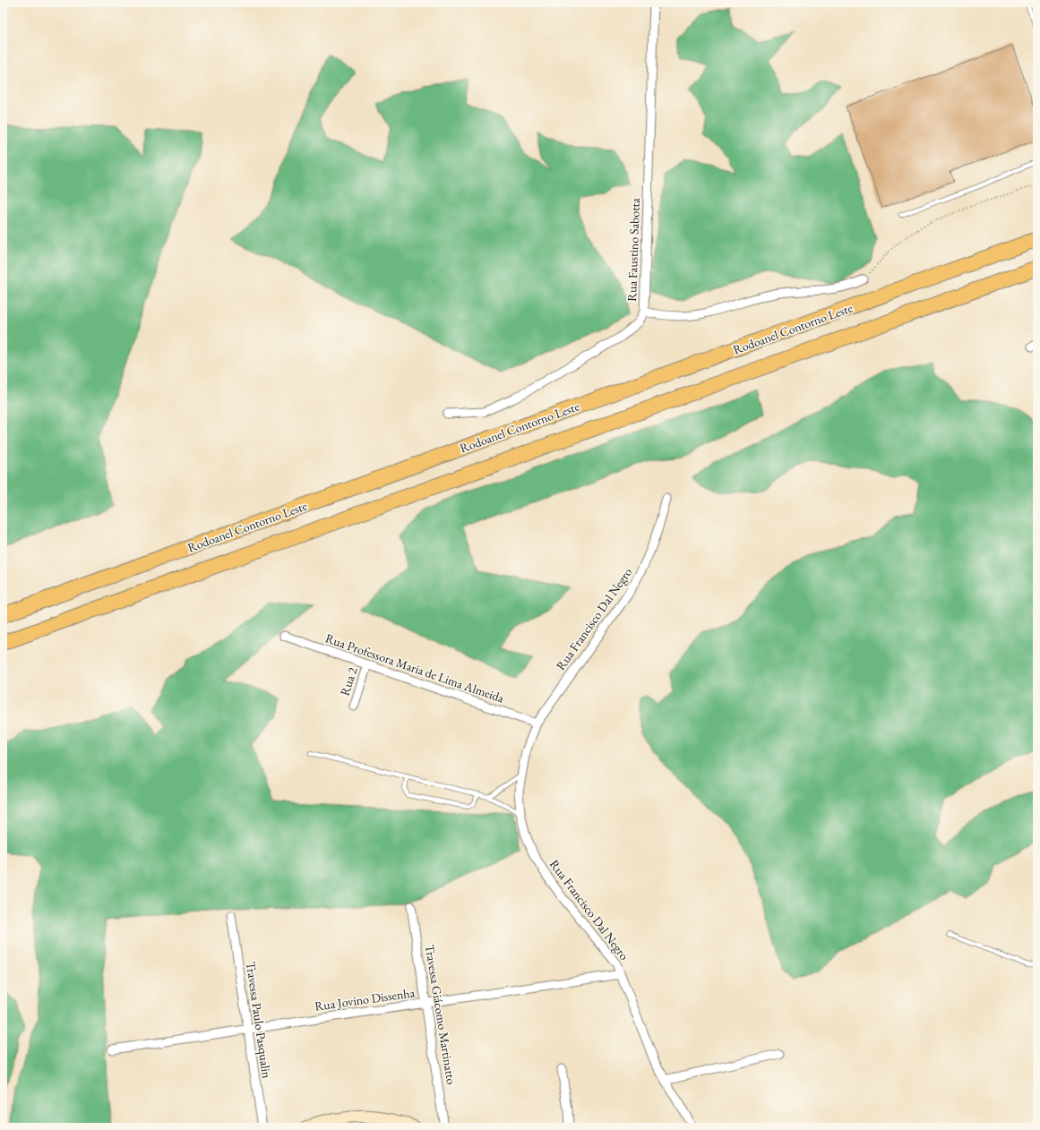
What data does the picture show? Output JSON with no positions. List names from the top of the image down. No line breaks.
{"streets":{"highway":["Rodoanel Contorno Leste"],"street":["Rua Faustino Sabotta","Rua Francisco Dal Negro","Rua Professora Maria de Lima Almeida","Rua 2","Rua Jovino Dissenha","Travessa Giácomo Martinatto","Travessa Paulo Pasqualin"]},"crossings":[["Rua Francisco Dal Negro","Rua Professora Maria de Lima Almeida"],["Rua Francisco Dal Negro","Rua Jovino Dissenha"],["Rua Professora Maria de Lima Almeida","Rua 2"],["Rua Jovino Dissenha","Travessa Giácomo Martinatto"],["Rua Jovino Dissenha","Travessa Paulo Pasqualin"]]}
